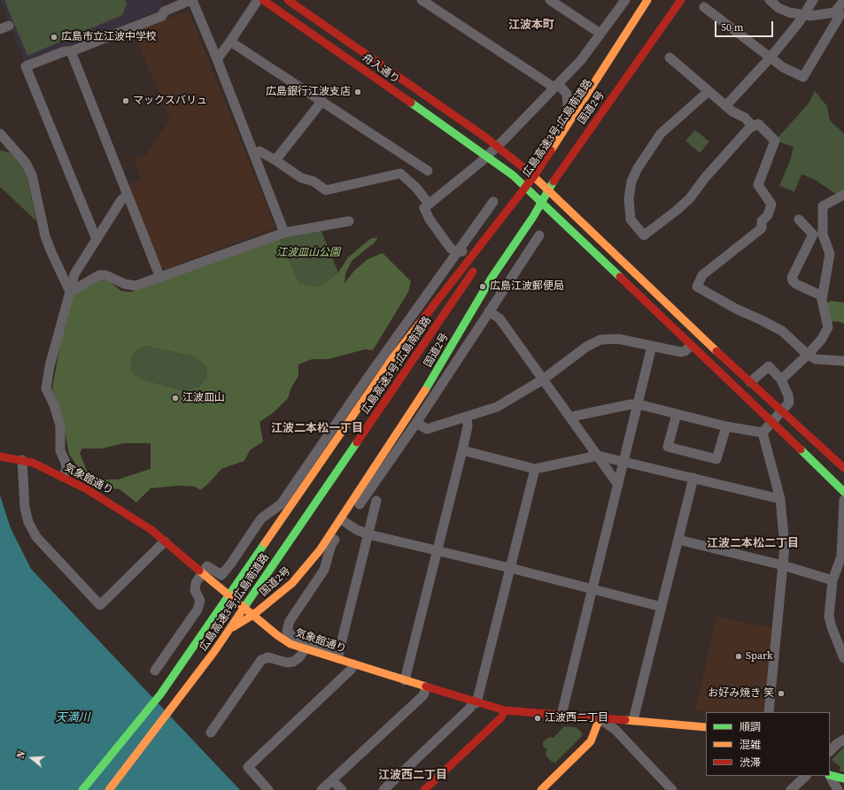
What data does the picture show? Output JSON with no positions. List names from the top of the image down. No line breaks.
{"streets":{"main road":["舟入通り","国道2号","広島高速3号;広島南道路","気象館通り"]},"crossings":[["舟入通り","国道2号"],["国道2号","気象館通り"]],"districts":["江波本町","江波二本松一丁目","江波二本松二丁目","江波西二丁目"],"water":["天満川"],"parks":["江波皿山公園"],"places":["広島市立江波中学校","広島銀行江波支店","マックスバリュ","広島江波郵便局","江波皿山","Spark","お好み焼き 笑","江波西二丁目"],"legend":["順調","混雑","渋滞"],"scale_bar":"50 m","north":"left"}
